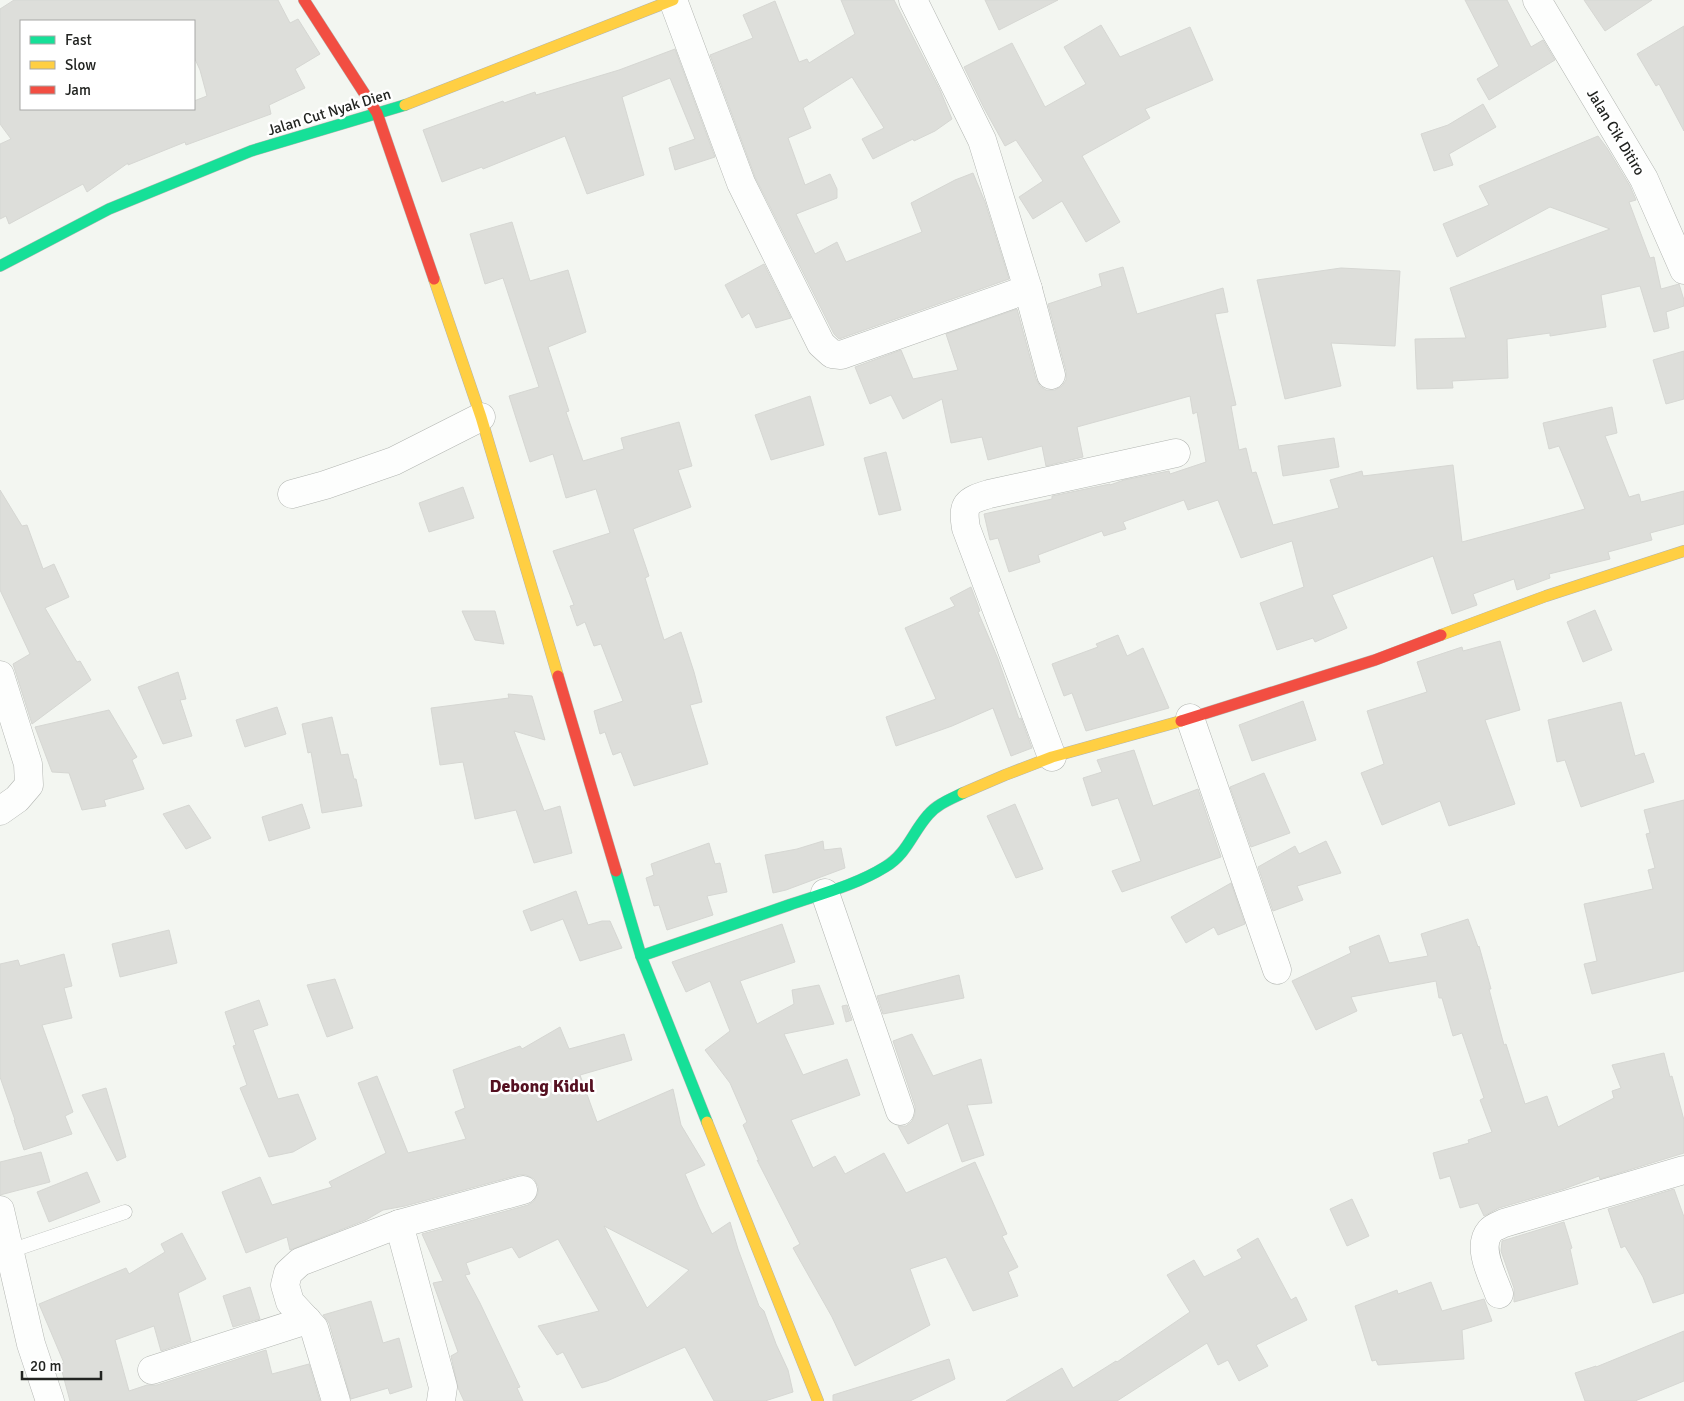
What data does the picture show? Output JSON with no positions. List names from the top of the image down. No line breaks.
{"streets":{"street":["Jalan Cut Nyak Dien","Jalan Cik Ditiro"]},"districts":["Debong Kidul"],"legend":["Fast","Slow","Jam"],"scale_bar":"20 m"}
